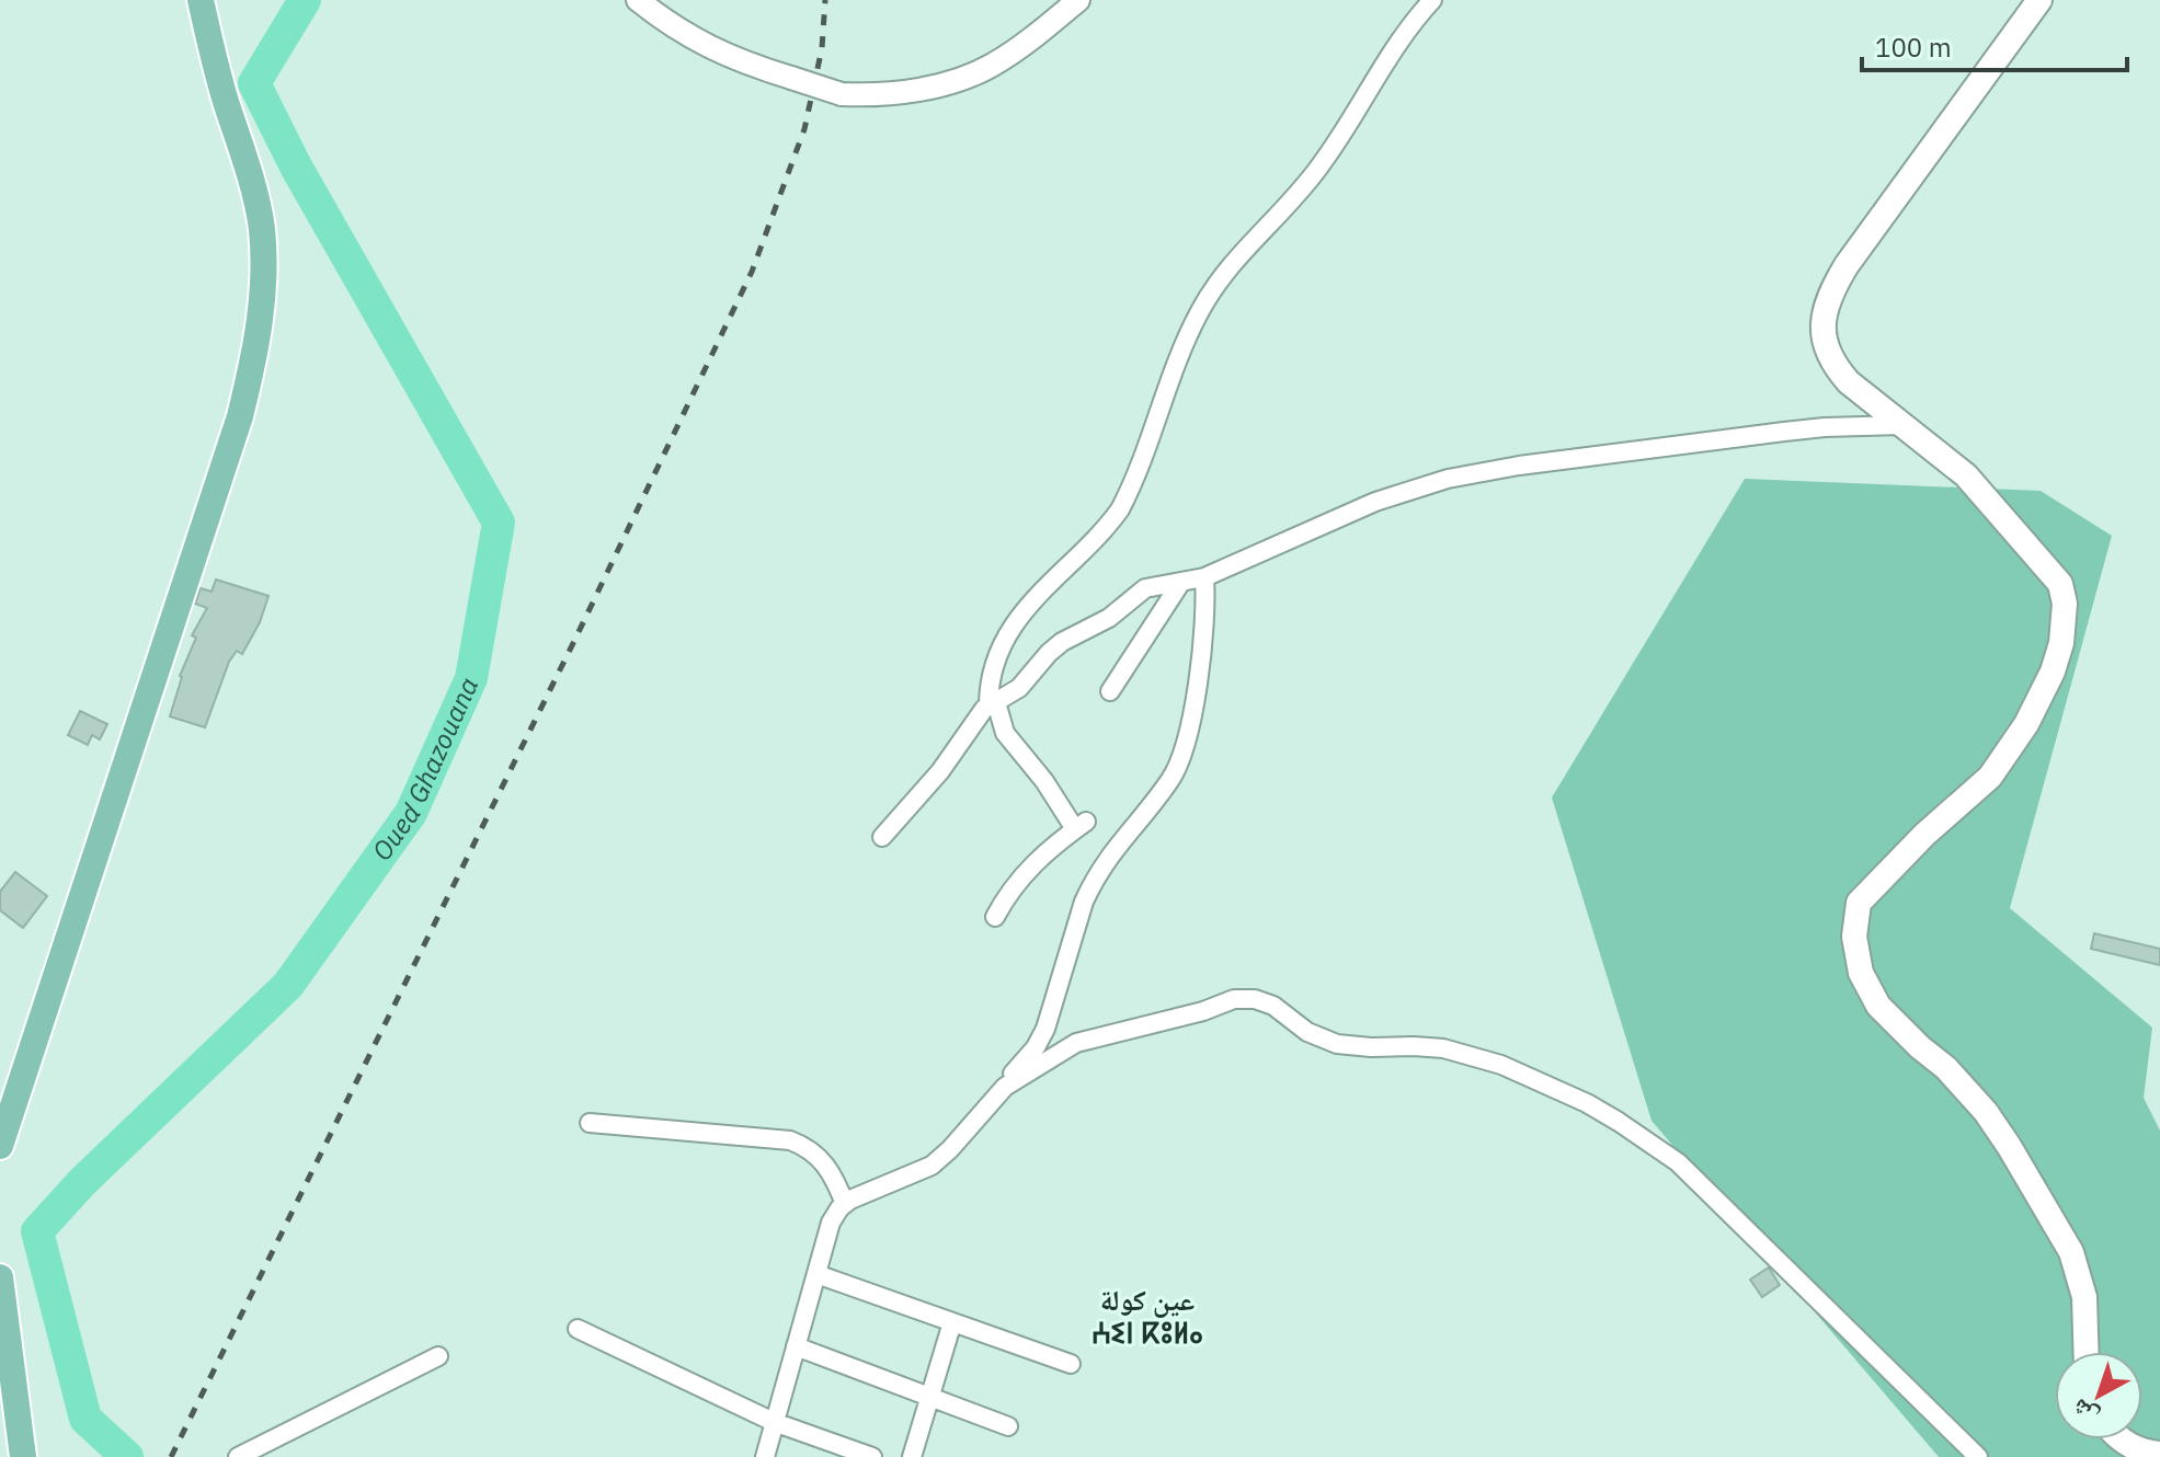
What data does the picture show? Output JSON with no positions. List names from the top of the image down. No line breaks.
{"districts":["عين كولة ⵄⵉⵏ ⴽⵓⵍⴰ"],"water":["Oued Ghazouana"],"scale_bar":"100 m","north":"bottom left"}
